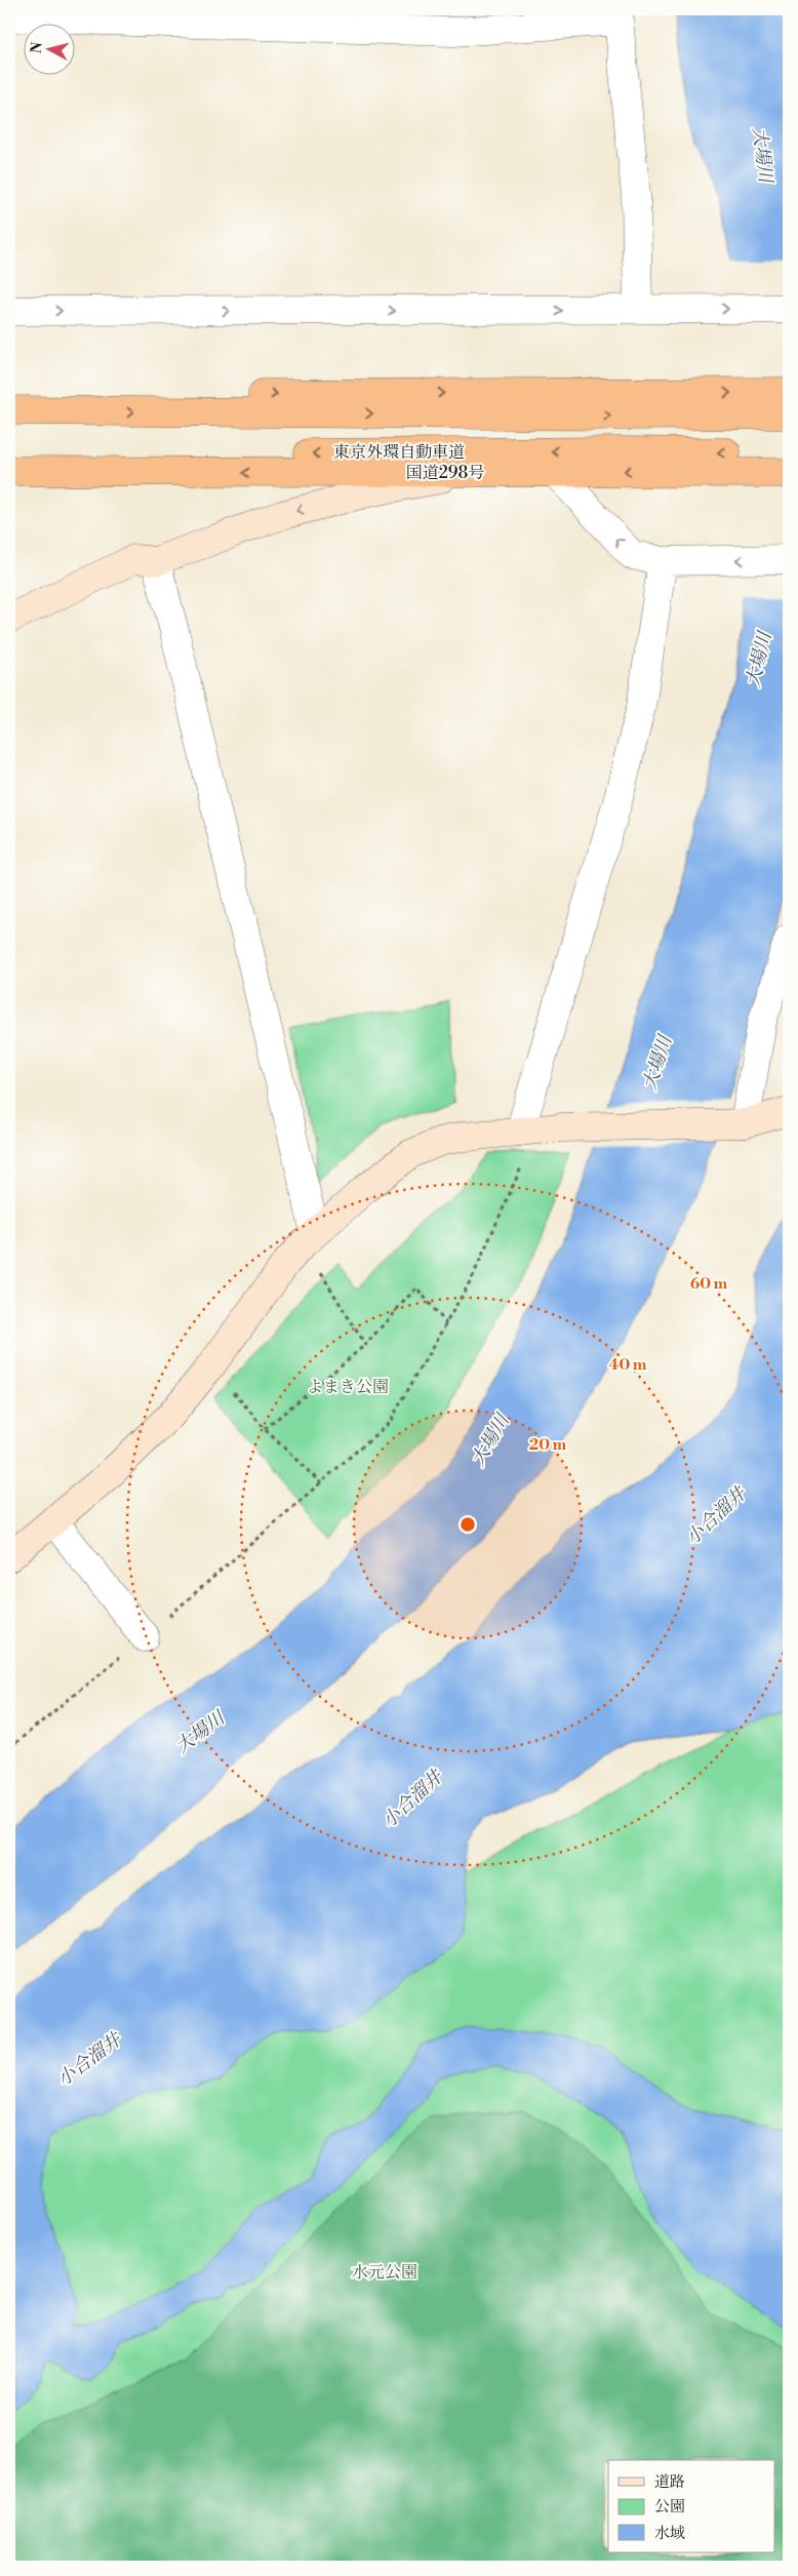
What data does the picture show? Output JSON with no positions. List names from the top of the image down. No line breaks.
{"streets":{"highway":["東京外環自動車道","国道298号"]},"water":["大場川","小合溜井"],"parks":["よまき公園","水元公園"],"legend":["道路","公園","水域"],"north":"left","rings":["60 m","40 m","20 m"]}
